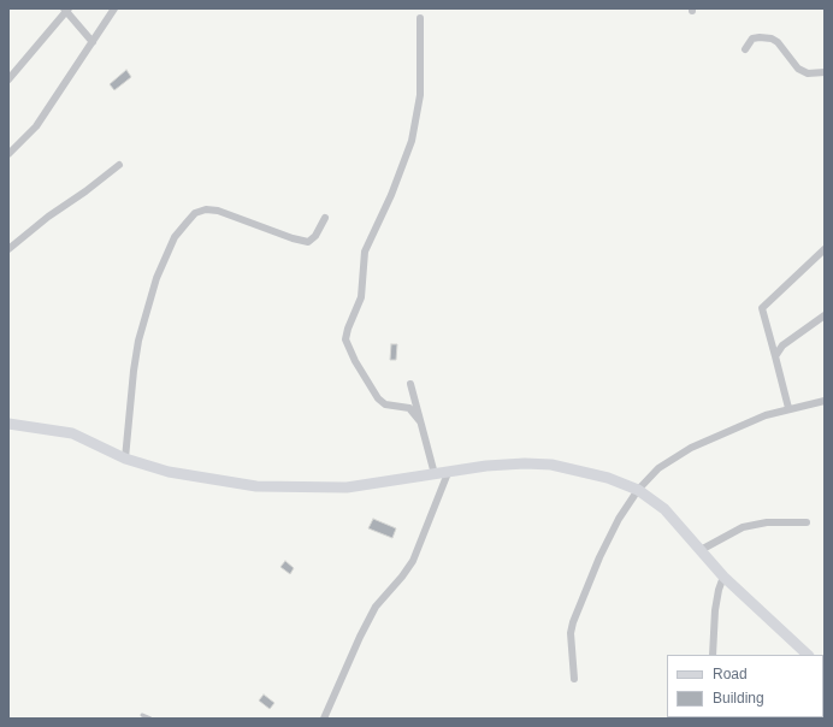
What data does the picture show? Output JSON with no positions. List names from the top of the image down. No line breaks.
{"legend":["Road","Building"]}
